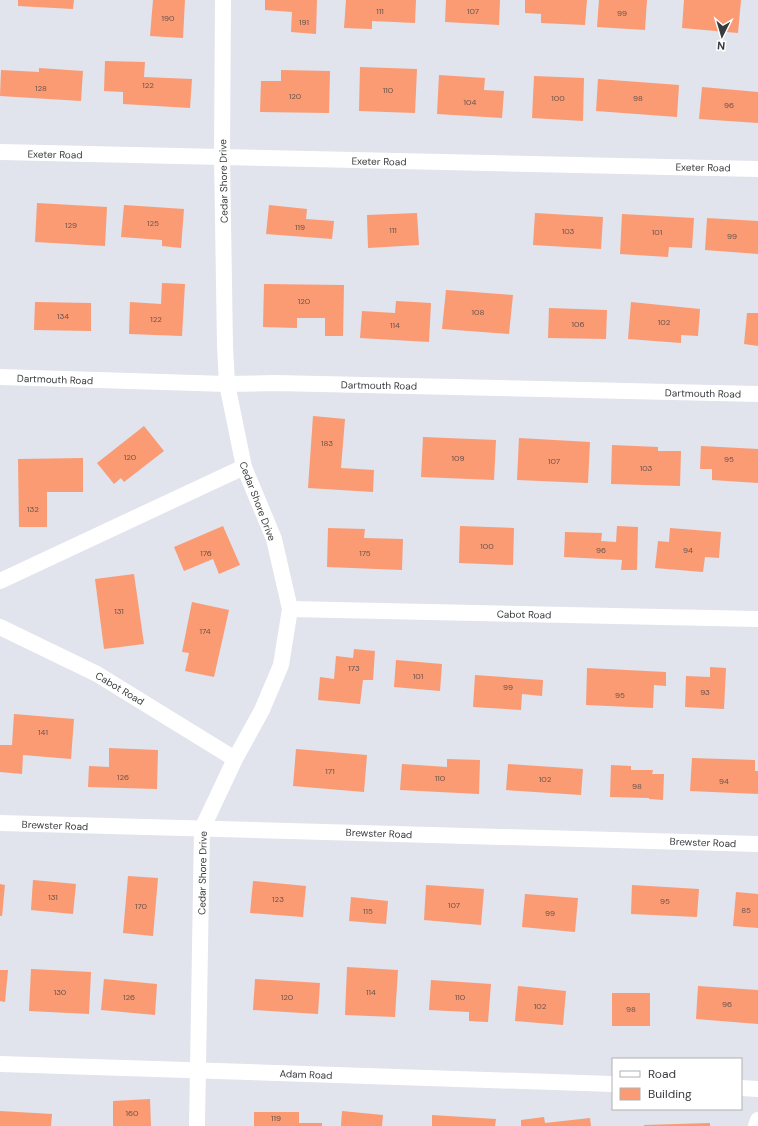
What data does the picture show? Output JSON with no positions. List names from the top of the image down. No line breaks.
{"streets":{"street":["Exeter Road","Cedar Shore Drive","Dartmouth Road","Cabot Road","Brewster Road","Adam Road"]},"crossings":[["Exeter Road","Cedar Shore Drive"],["Cedar Shore Drive","Dartmouth Road"],["Cedar Shore Drive","Cabot Road"],["Cedar Shore Drive","Brewster Road"],["Cedar Shore Drive","Adam Road"]],"house_numbers":["111","107","99","190","191","122","128","110","120","100","98","104","96","125","129","119","111","103","101","99","120","108","134","122","102","106","114","183","120","109","95","107","103","132","100","96","94","176","175","131","174","173","101","99","93","95","141","171","126","110","102","94","98","131","123","95","107","170","85","115","99","130","114","126","120","110","96","102","98","160","119"],"legend":["Road","Building"],"north":"bottom"}
